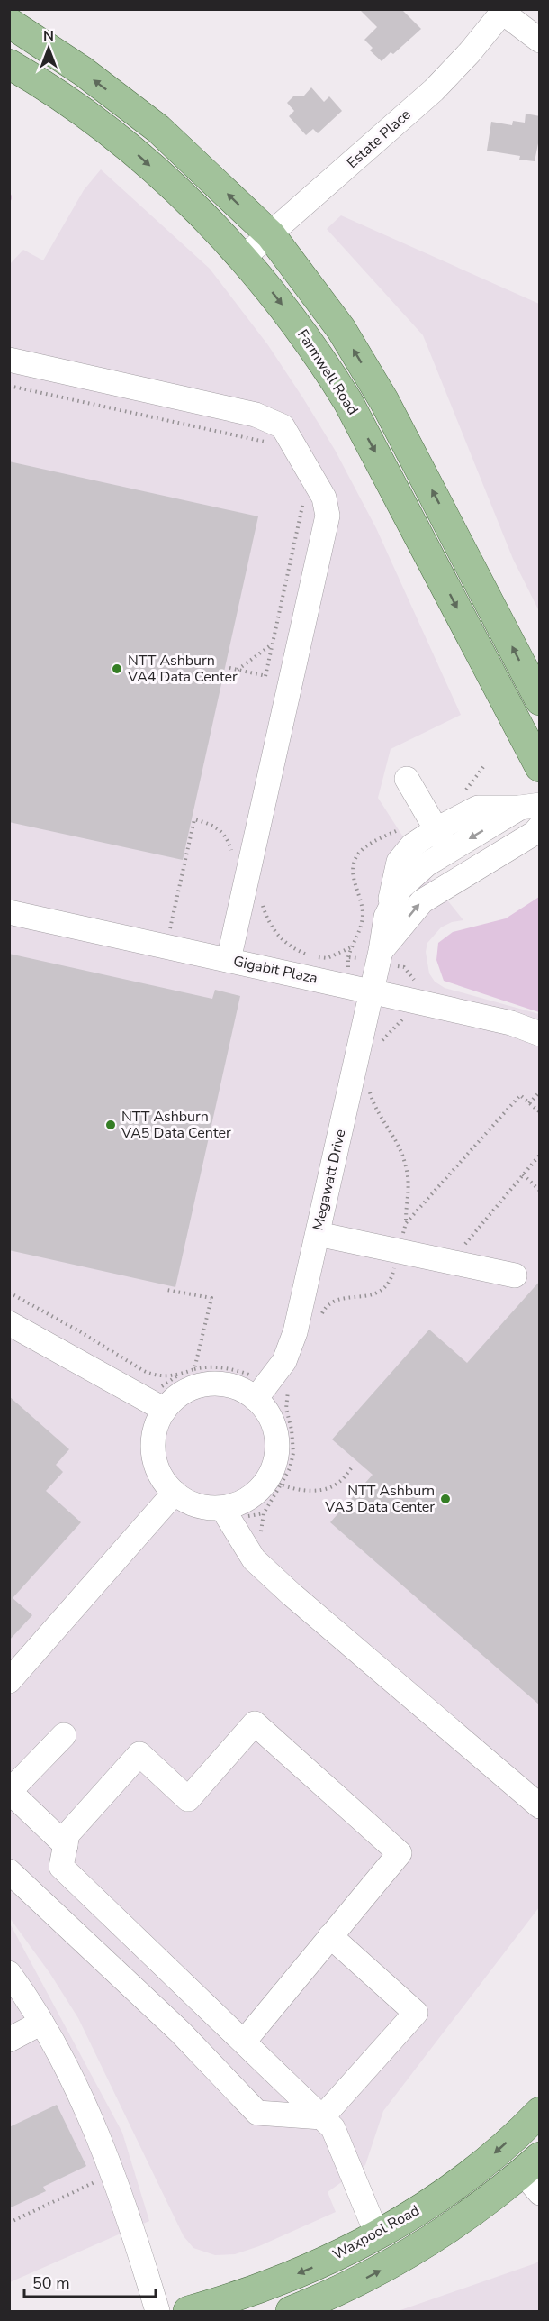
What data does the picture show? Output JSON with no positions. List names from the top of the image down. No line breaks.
{"streets":{"main road":["Farmwell Road","Waxpool Road"],"street":["Estate Place","Gigabit Plaza","Megawatt Drive"]},"crossings":[["Estate Place","Farmwell Road"],["Gigabit Plaza","Megawatt Drive"]],"places":["NTT Ashburn VA4 Data Center","NTT Ashburn VA5 Data Center","NTT Ashburn VA3 Data Center"],"scale_bar":"50 m","north":"top"}
